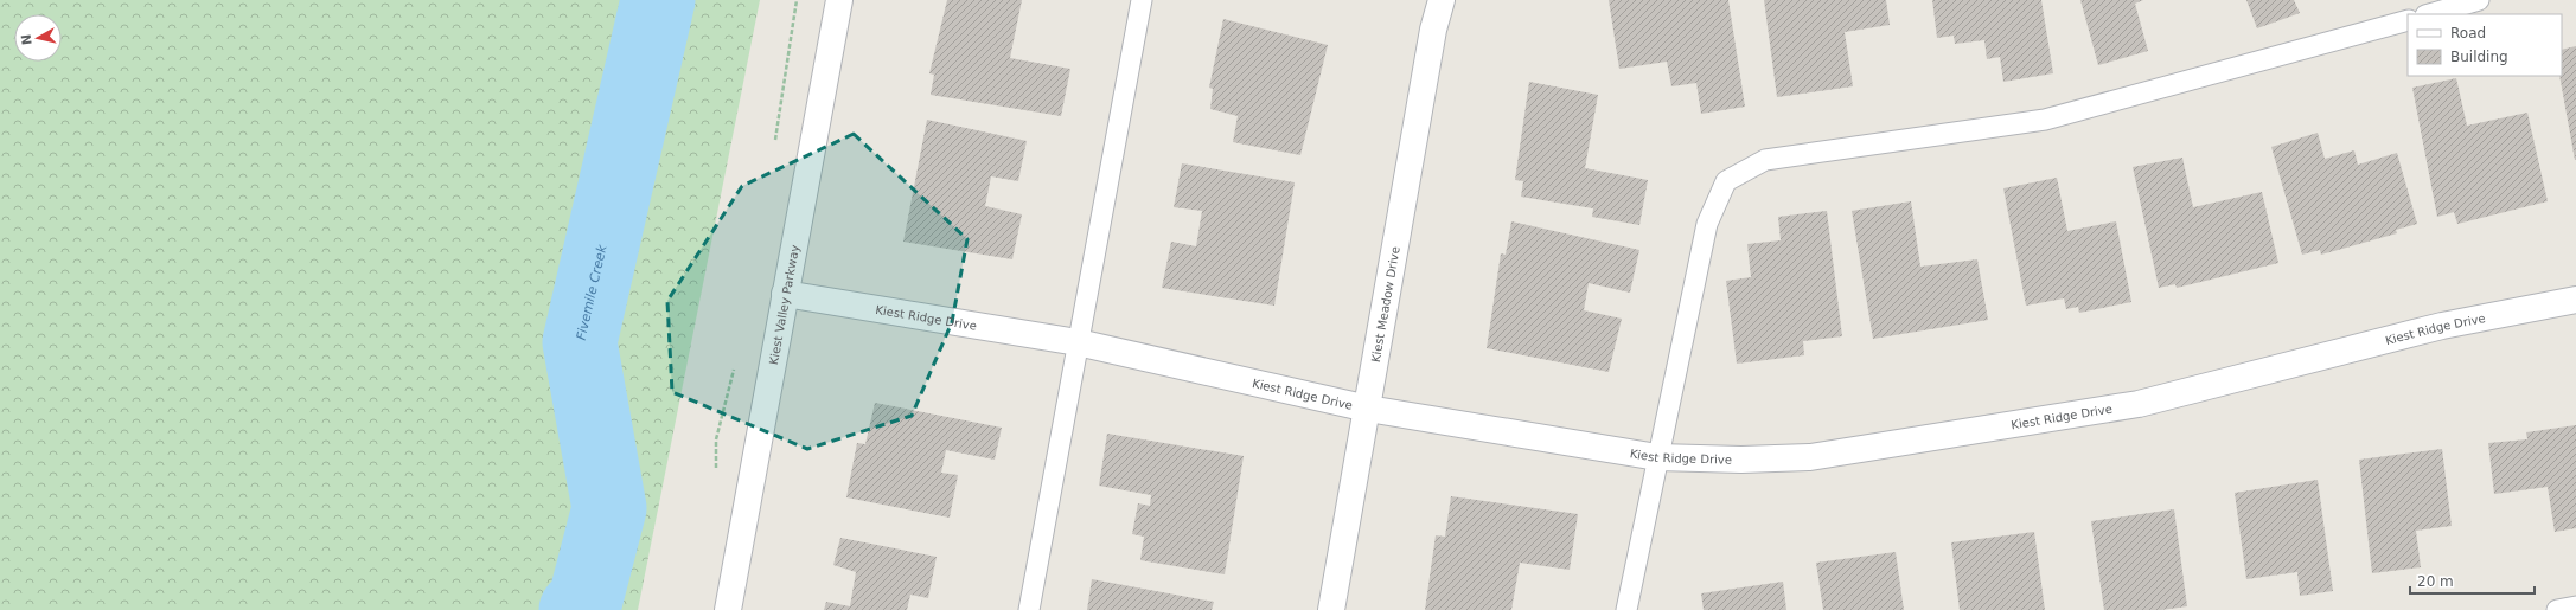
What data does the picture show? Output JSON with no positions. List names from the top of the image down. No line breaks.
{"streets":{"street":["Kiest Valley Parkway","Kiest Meadow Drive","Kiest Ridge Drive"]},"crossings":[["Kiest Valley Parkway","Kiest Ridge Drive"],["Kiest Meadow Drive","Kiest Ridge Drive"]],"water":["Fivemile Creek"],"legend":["Road","Building"],"scale_bar":"20 m","north":"left"}
